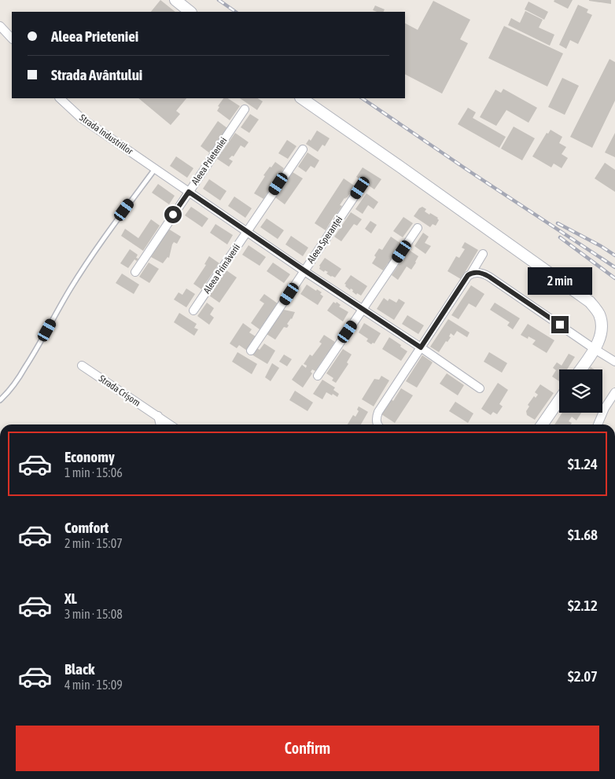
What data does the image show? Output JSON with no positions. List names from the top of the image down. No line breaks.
{"streets":{"street":["Strada Industriilor","Aleea Prieteniei","Aleea Speranței","Aleea Primăverii","Strada Crișom"]},"crossings":[["Strada Industriilor","Aleea Prieteniei"],["Strada Industriilor","Aleea Speranței"],["Strada Industriilor","Aleea Primăverii"]],"page":{"banner":["Aleea Prieteniei","Strada Avântului"],"bubble":"2 min","list":[{"name":"Economy","note":"1 min · 15:06","value":"$1.24"},{"name":"Comfort","note":"2 min · 15:07","value":"$1.68"},{"name":"XL","note":"3 min · 15:08","value":"$2.12"},{"name":"Black","note":"4 min · 15:09","value":"$2.07"}],"buttons":"Confirm"}}
